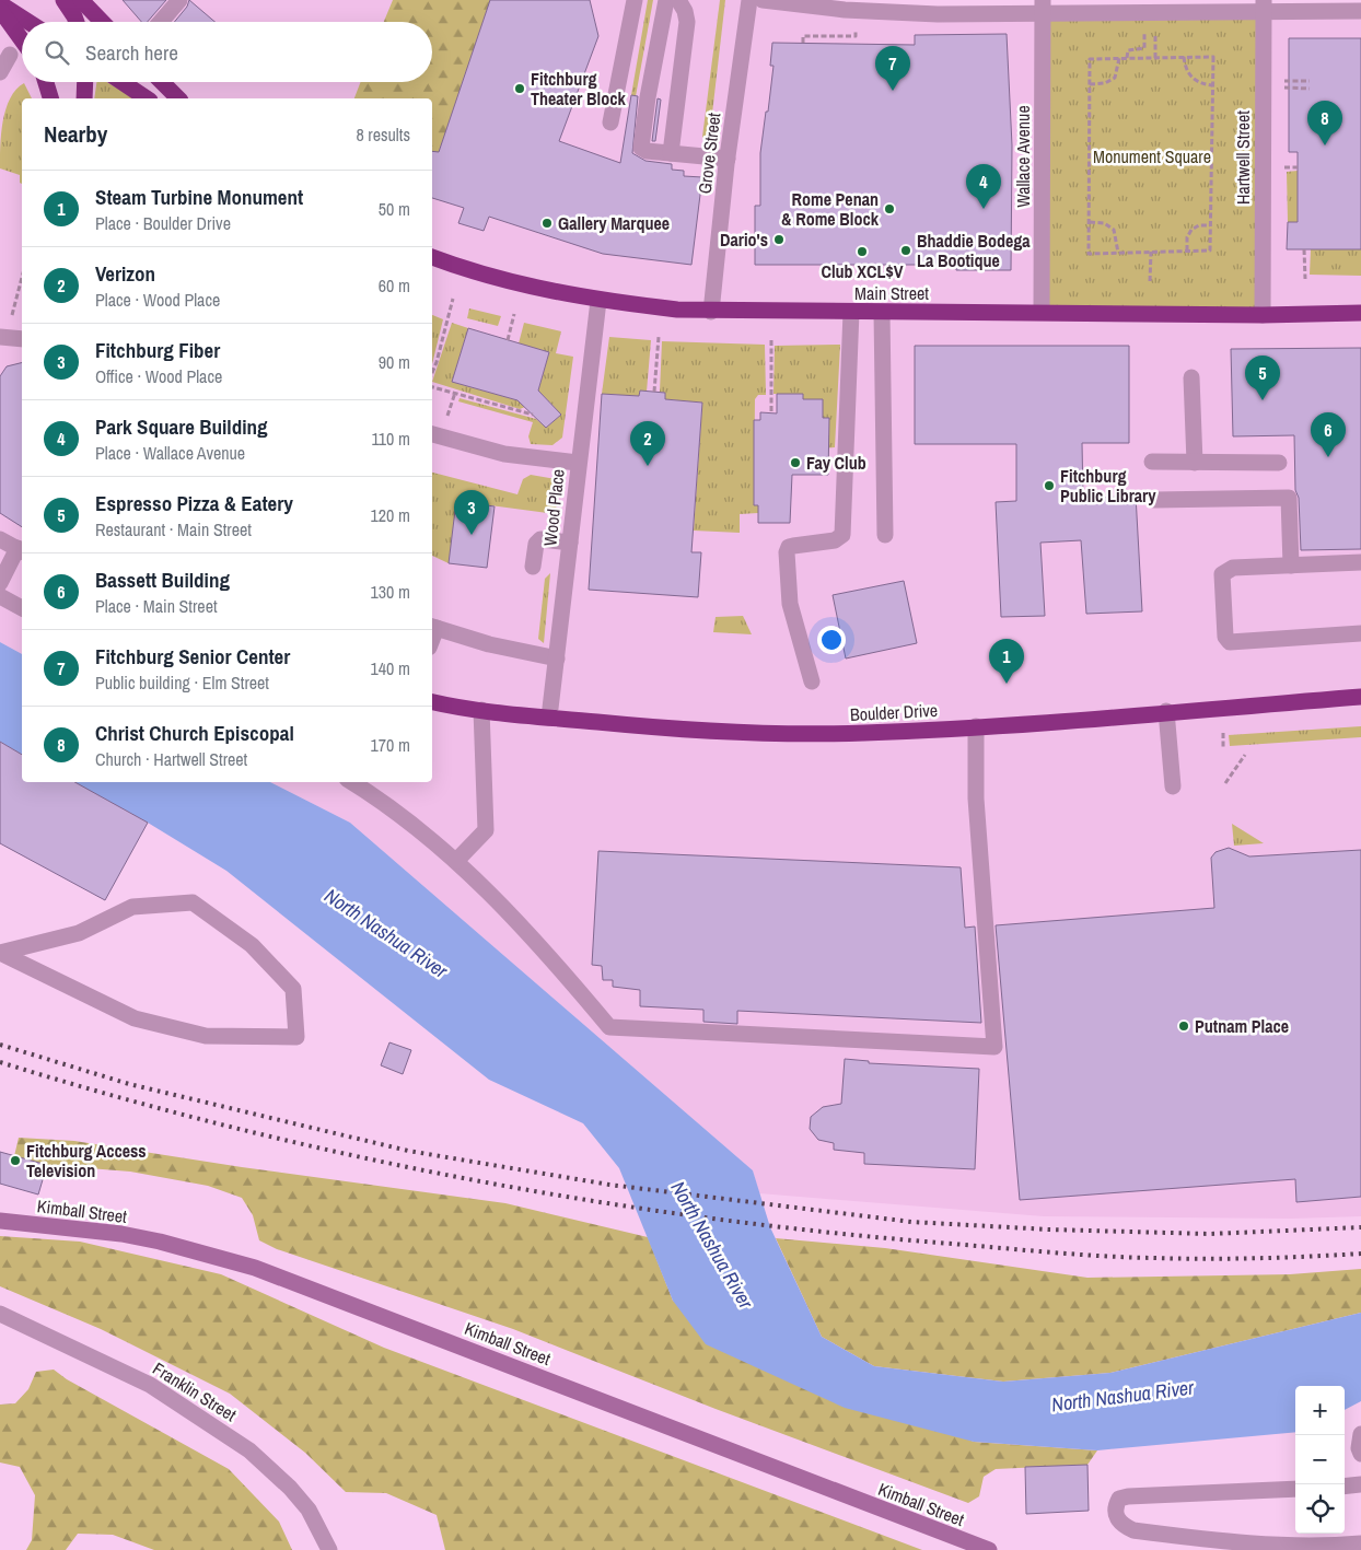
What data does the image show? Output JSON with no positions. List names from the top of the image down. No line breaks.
{"streets":{"highway":["Main Street","Boulder Drive"],"main road":["Kimball Street"],"street":["Grove Street","Wallace Avenue","Hartwell Street","Wood Place","Franklin Street"]},"crossings":[["Grove Street","Main Street"],["Wallace Avenue","Main Street"],["Hartwell Street","Main Street"],["Main Street","Wood Place"],["Wood Place","Boulder Drive"]],"water":["North Nashua River"],"parks":["Monument Square"],"places":["Fitchburg Theater Block","Rome Penan & Rome Block","Gallery Marquee","Dario's","Bhaddie Bodega La Bootique","Club XCL$V","Fay Club","Fitchburg Public Library","Putnam Place","Fitchburg Access Television"],"page":{"search":"Search here","pins":["7","8","4","5","6","2","3","1"],"heading":["Nearby","8 results"],"list":[{"mark":"1","name":"Steam Turbine Monument","note":"Place · Boulder Drive","value":"50 m"},{"mark":"2","name":"Verizon","note":"Place · Wood Place","value":"60 m"},{"mark":"3","name":"Fitchburg Fiber","note":"Office · Wood Place","value":"90 m"},{"mark":"4","name":"Park Square Building","note":"Place · Wallace Avenue","value":"110 m"},{"mark":"5","name":"Espresso Pizza & Eatery","note":"Restaurant · Main Street","value":"120 m"},{"mark":"6","name":"Bassett Building","note":"Place · Main Street","value":"130 m"},{"mark":"7","name":"Fitchburg Senior Center","note":"Public building · Elm Street","value":"140 m"},{"mark":"8","name":"Christ Church Episcopal","note":"Church · Hartwell Street","value":"170 m"}],"map_buttons":["+","−"]}}
